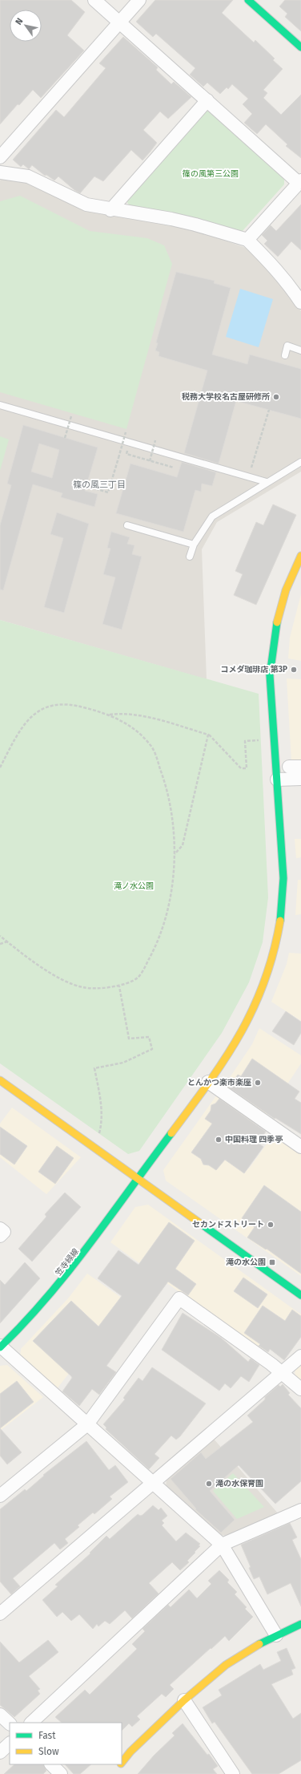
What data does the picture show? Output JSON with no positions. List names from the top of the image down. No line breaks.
{"streets":{"street":["笠寺緑線"]},"districts":["篠の風三丁目"],"parks":["篠の風第三公園","滝ノ水公園"],"places":{"other":["税務大学校名古屋研修所","コメダ珈琲店 第3P","とんかつ楽市楽座","中国料理 四季亭","セカンドストリート","滝の水保育園"],"transit":["滝の水公園"]},"legend":["Fast","Slow"],"north":"top left"}
